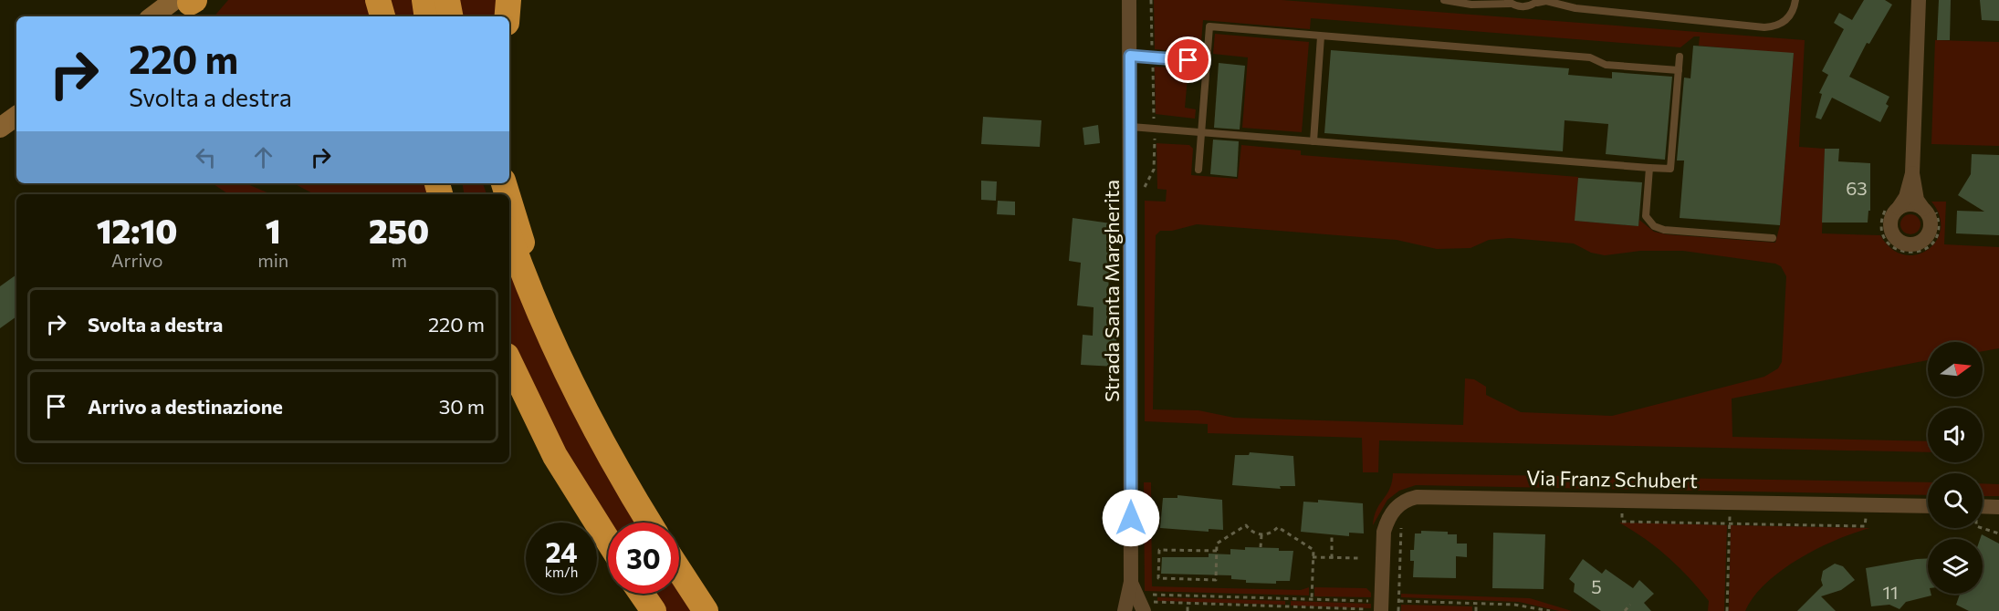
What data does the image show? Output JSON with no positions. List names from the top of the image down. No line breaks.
{"streets":{"street":["Strada Santa Margherita","Via Franz Schubert"]},"house_numbers":["63","5","11"],"north":"right","page":{"turn":["220 m","Svolta a destra"],"eta":["12:10","Arrivo","1","min","250","m"],"list":[{"name":"Svolta a destra","value":"220 m"},{"name":"Arrivo a destinazione","value":"30 m"}],"speed":"24 km/h","limit":"30"}}
